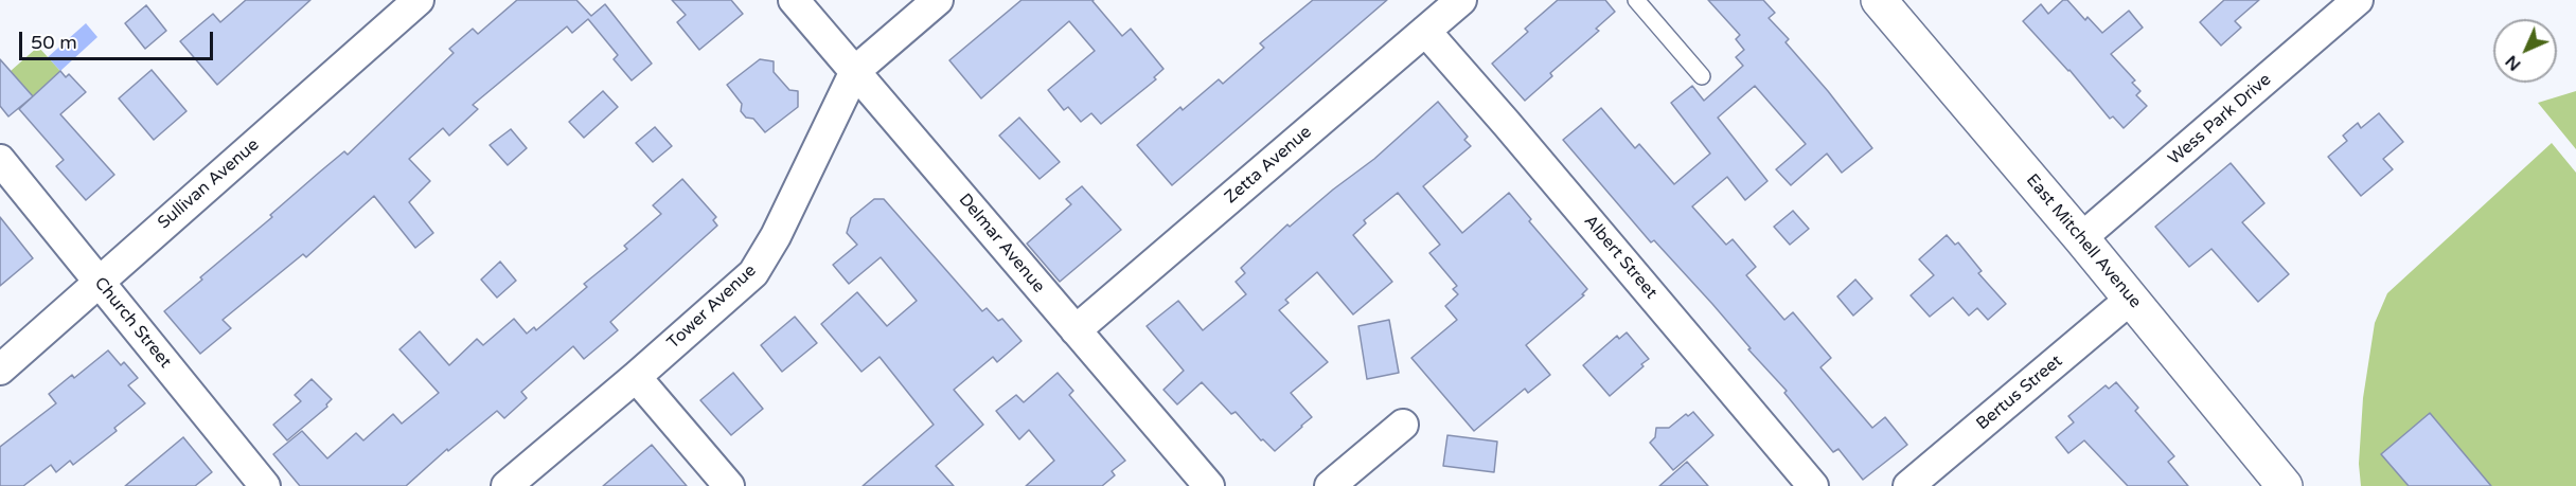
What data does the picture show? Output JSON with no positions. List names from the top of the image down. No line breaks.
{"streets":{"street":["Wess Park Drive","Zetta Avenue","Sullivan Avenue","East Mitchell Avenue","Delmar Avenue","Albert Street","Tower Avenue","Church Street","Bertus Street"]},"crossings":[["Wess Park Drive","East Mitchell Avenue"],["Zetta Avenue","Delmar Avenue"],["Zetta Avenue","Albert Street"],["Sullivan Avenue","Church Street"],["East Mitchell Avenue","Bertus Street"],["Delmar Avenue","Tower Avenue"]],"scale_bar":"50 m","north":"bottom left"}
